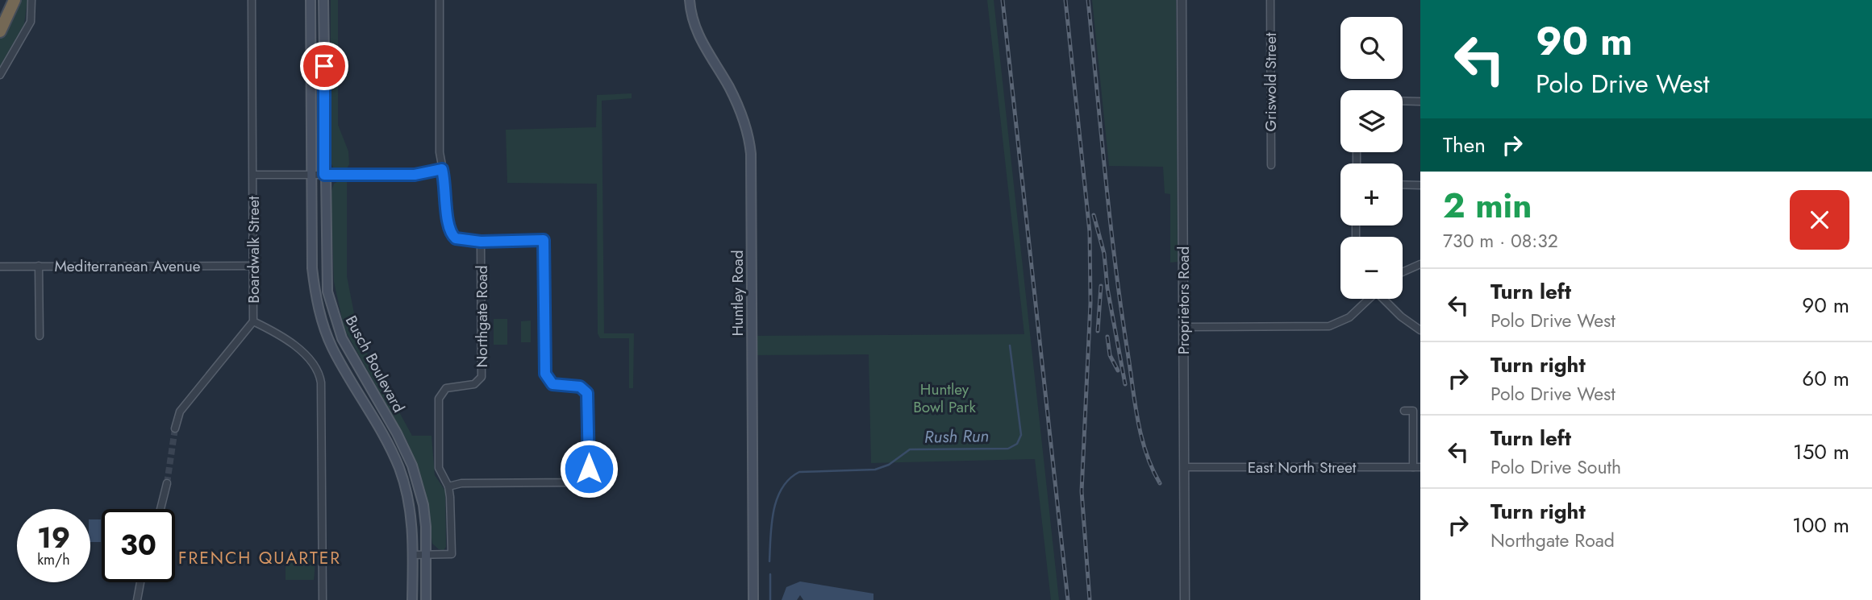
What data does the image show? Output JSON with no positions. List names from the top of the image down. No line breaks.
{"streets":{"main road":["Huntley Road","Busch Boulevard"],"street":["Griswold Street","Boardwalk Street","Mediterranean Avenue","Proprietors Road","Northgate Road","East North Street"]},"crossings":[["Boardwalk Street","Mediterranean Avenue"],["Proprietors Road","East North Street"],["Northgate Road","Busch Boulevard"]],"districts":["FRENCH QUARTER"],"water":["Rush Run"],"parks":["Huntley Bowl Park"],"page":{"turn":["90 m","Polo Drive West"],"map_buttons":["+","−"],"then":"Then","heading":["2 min","730 m · 08:32"],"list":[{"name":"Turn left","note":"Polo Drive West","value":"90 m"},{"name":"Turn right","note":"Polo Drive West","value":"60 m"},{"name":"Turn left","note":"Polo Drive South","value":"150 m"},{"name":"Turn right","note":"Northgate Road","value":"100 m"}],"speed":"19 km/h","limit":"30"}}
